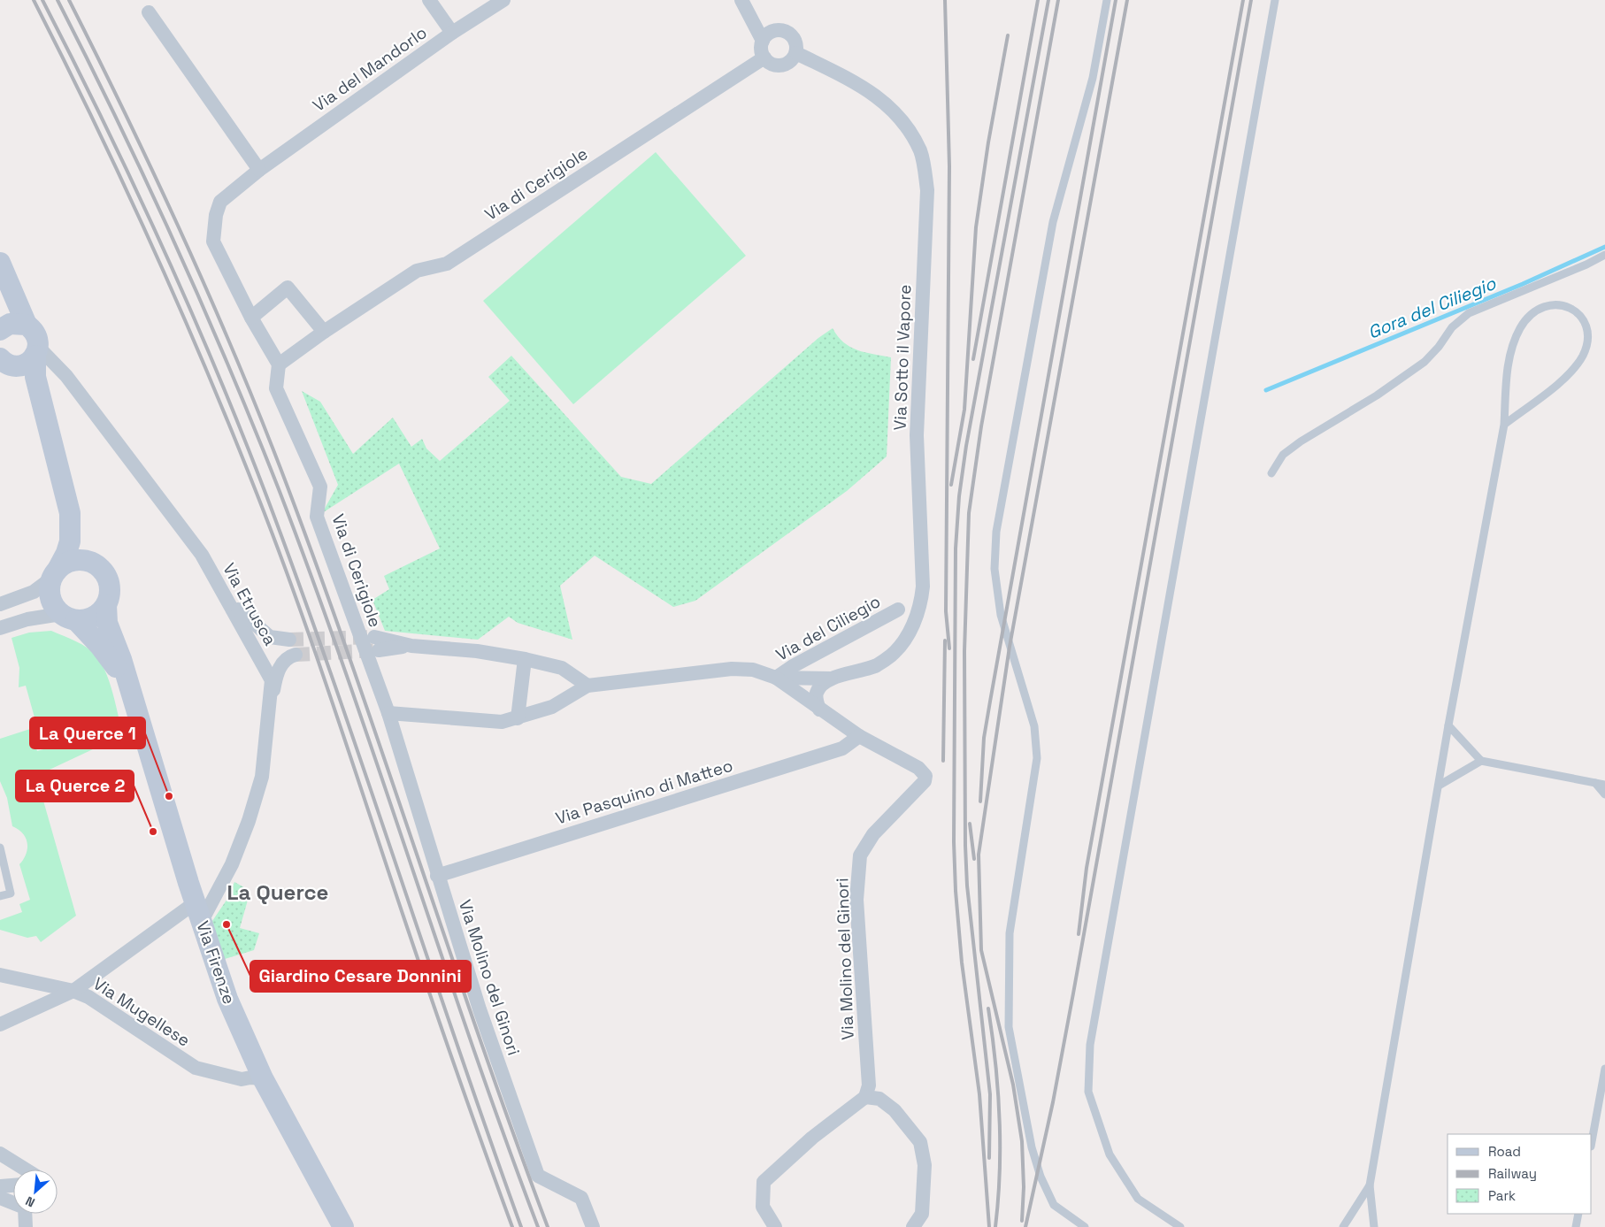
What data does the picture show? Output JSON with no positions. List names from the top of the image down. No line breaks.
{"streets":{"main road":["Via Firenze"],"street":["Via del Mandorlo","Via di Cerigiole","Via Sotto il Vapore","Via Etrusca","Via del Ciliegio","Via Pasquino di Matteo","Via Molino del Ginori","Via Mugellese"]},"crossings":[["Via di Cerigiole","Via Sotto il Vapore"],["Via di Cerigiole","Via Molino del Ginori"],["Via Sotto il Vapore","Via del Ciliegio"],["Via Etrusca","Via Firenze"],["Via Pasquino di Matteo","Via Molino del Ginori"],["Via Firenze","Via Mugellese"]],"districts":["La Querce"],"water":["Gora del Ciliegio"],"places":["La Querce 1","La Querce 2","Giardino Cesare Donnini"],"legend":["Road","Railway","Park"],"north":"bottom left"}
